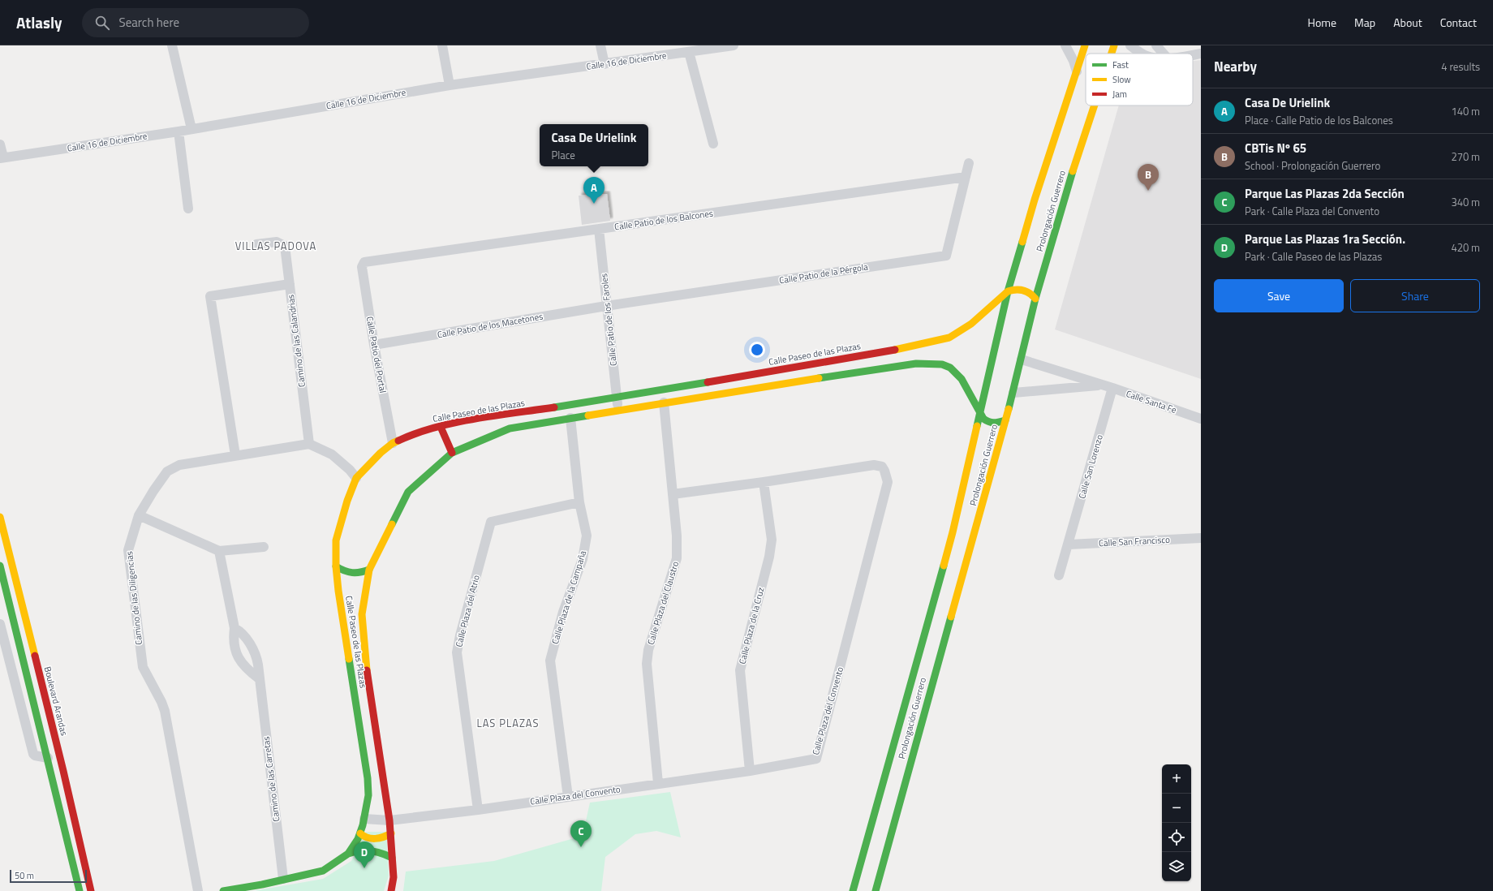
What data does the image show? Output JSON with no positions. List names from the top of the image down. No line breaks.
{"streets":{"main road":["Prolongación Guerrero","Calle Paseo de las Plazas","Boulevard Arandas"],"street":["Calle 16 de Diciembre","Calle Patio de los Balcones","Calle Patio de la Pérgola","Calle Patio de los Faroles","Calle Patio de los Macetones","Camino de las Calandrias","Calle Patio del Portal","Calle Santa Fe","Calle San Lorenzo","Calle San Francisco","Calle Plaza de la Campaña","Camino de las Diligencias","Calle Plaza del Claustro","Calle Plaza del Atrio","Calle Plaza de la Cruz","Calle Plaza del Convento","Camino de las Carretas"]},"crossings":[["Prolongación Guerrero","Calle Paseo de las Plazas"],["Prolongación Guerrero","Calle Santa Fe"],["Calle Patio de los Balcones","Calle Patio de la Pérgola"],["Calle Patio de los Balcones","Calle Patio de los Faroles"],["Calle Patio de los Balcones","Calle Patio del Portal"],["Calle Patio de la Pérgola","Calle Patio de los Faroles"],["Calle Patio de la Pérgola","Calle Patio de los Macetones"],["Calle Patio de los Faroles","Calle Patio de los Macetones"],["Calle Patio de los Faroles","Calle Paseo de las Plazas"],["Calle Patio de los Macetones","Calle Patio del Portal"],["Camino de las Calandrias","Camino de las Diligencias"],["Calle Paseo de las Plazas","Calle Patio del Portal"],["Calle Paseo de las Plazas","Calle Plaza de la Campaña"],["Calle Paseo de las Plazas","Calle Plaza del Claustro"],["Calle Paseo de las Plazas","Calle Plaza del Convento"],["Calle Paseo de las Plazas","Camino de las Carretas"],["Calle Santa Fe","Calle San Lorenzo"],["Calle San Lorenzo","Calle San Francisco"],["Calle Plaza de la Campaña","Calle Plaza del Atrio"],["Calle Plaza de la Campaña","Calle Plaza del Convento"],["Calle Plaza del Claustro","Calle Plaza del Convento"],["Calle Plaza del Atrio","Calle Plaza del Convento"],["Calle Plaza de la Cruz","Calle Plaza del Convento"]],"districts":["VILLAS PADOVA","LAS PLAZAS"],"legend":["Fast","Slow","Jam"],"scale_bar":"50 m","page":{"header":"Atlasly","search":"Search here","nav":["Home","Map","About","Contact"],"heading":["Nearby","4 results"],"list":[{"mark":"A","name":"Casa De Urielink","note":"Place · Calle Patio de los Balcones","value":"140 m"},{"mark":"B","name":"CBTis Nº 65","note":"School · Prolongación Guerrero","value":"270 m"},{"mark":"C","name":"Parque Las Plazas 2da Sección","note":"Park · Calle Plaza del Convento","value":"340 m"},{"mark":"D","name":"Parque Las Plazas 1ra Sección.","note":"Park · Calle Paseo de las Plazas","value":"420 m"}],"popup":["Casa De Urielink","Place"],"pins":["B","A","C","D"],"buttons":["Save","Share"],"map_buttons":["+","−"],"scale":"50 m"}}
